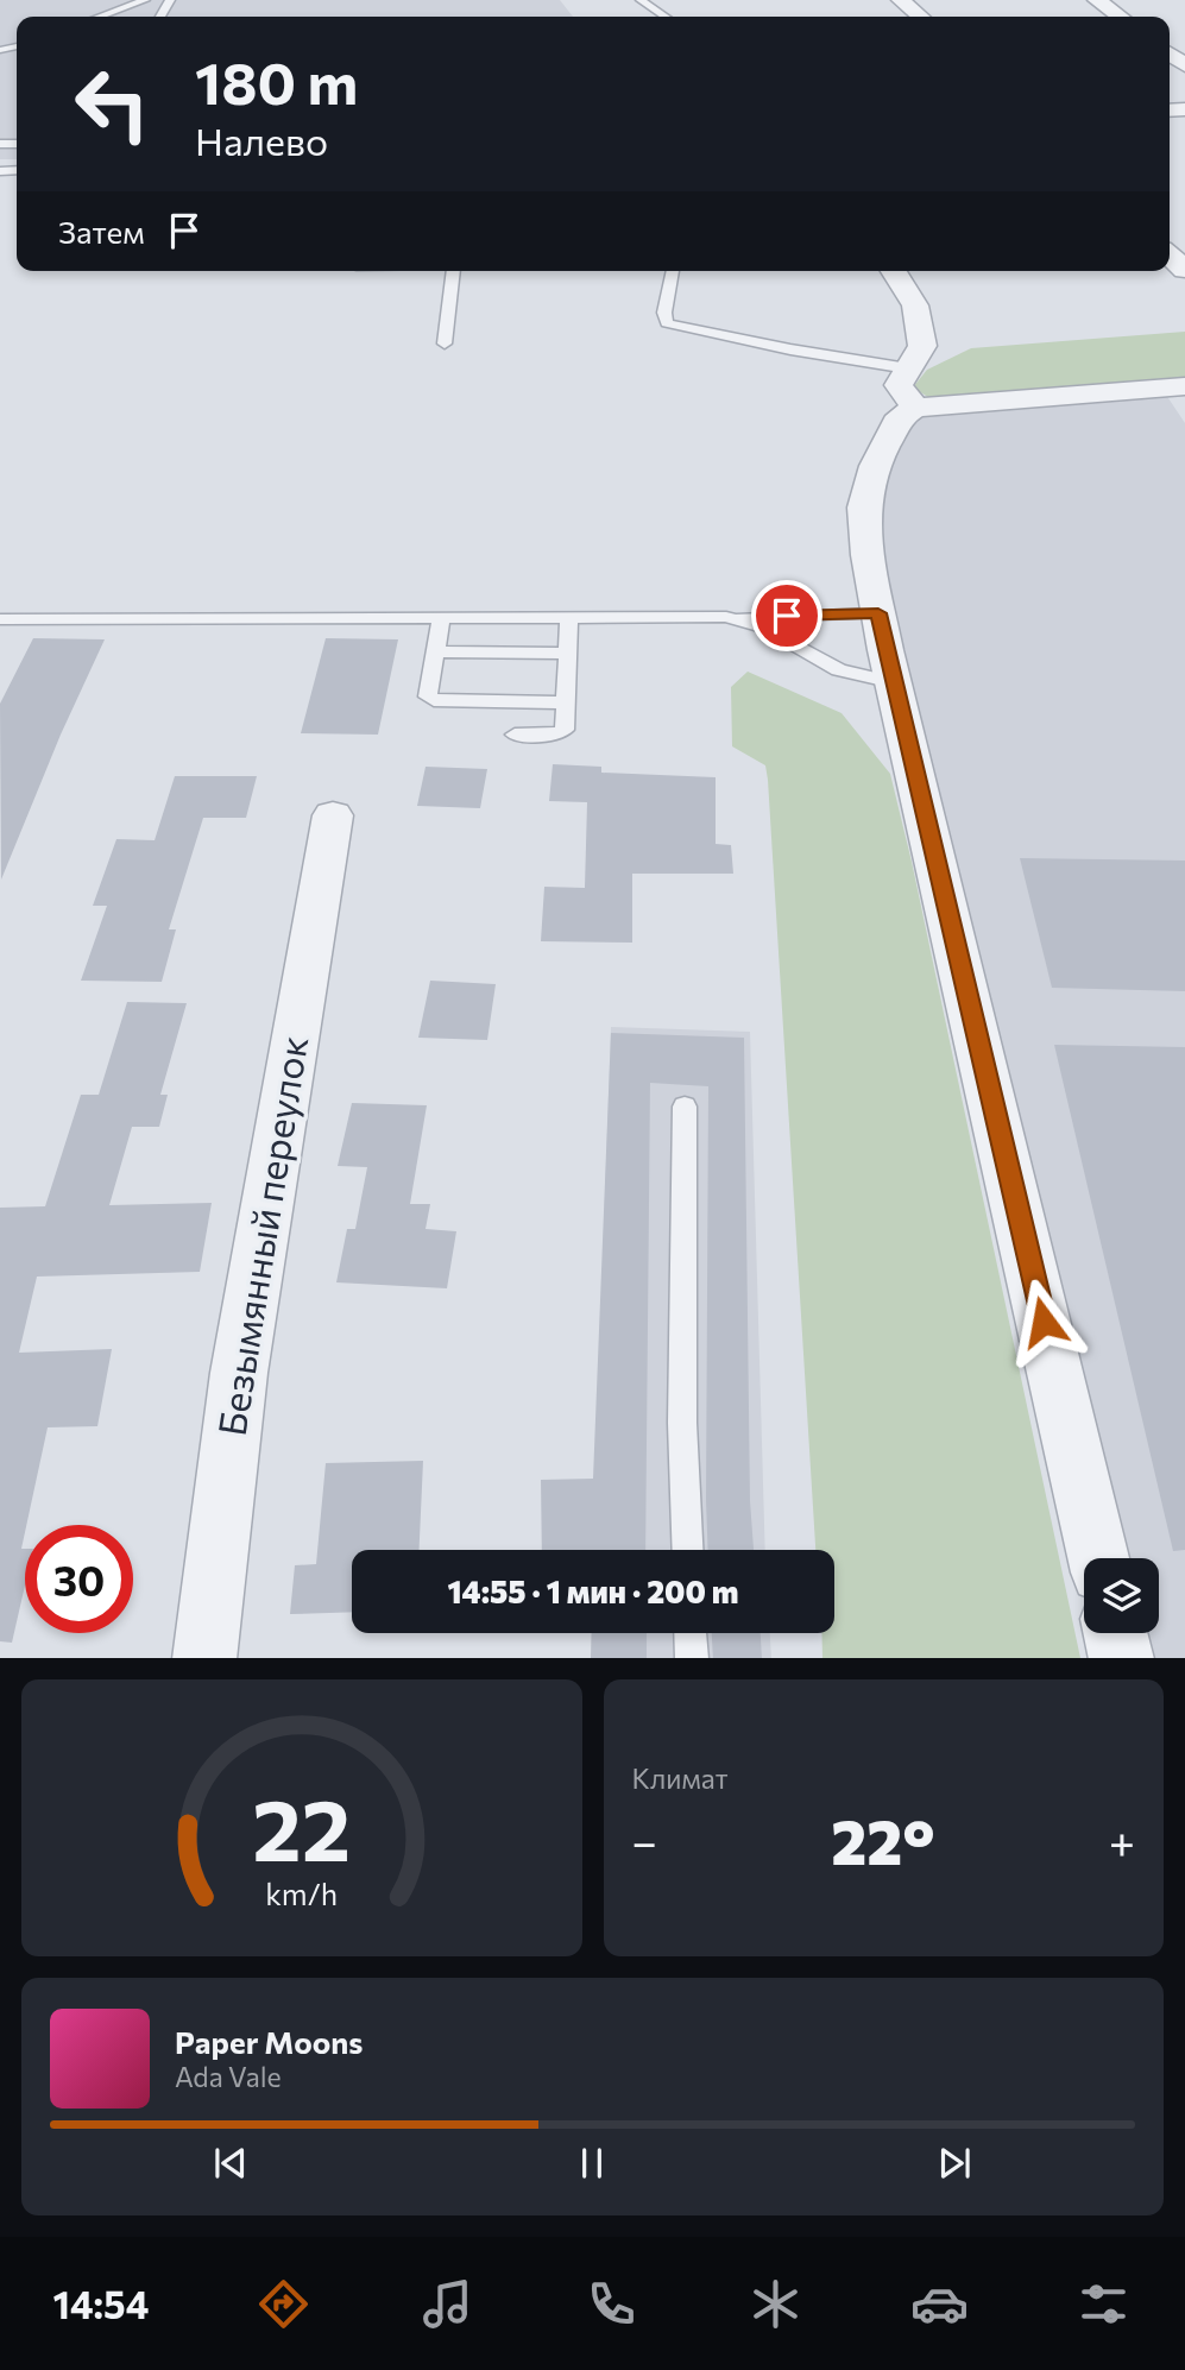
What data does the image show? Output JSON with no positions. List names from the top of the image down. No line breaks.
{"streets":{"street":["Безымянный переулок"]},"page":{"turn":["180 m","Налево"],"then":"Затем","limit":"30","trip":"14:55 · 1 мин · 200 m","tile":"Климат","heat":["−","22°","+"],"song":["Paper Moons","Ada Vale"],"tabs":"14:54","gauge":["22","km/h"]}}
